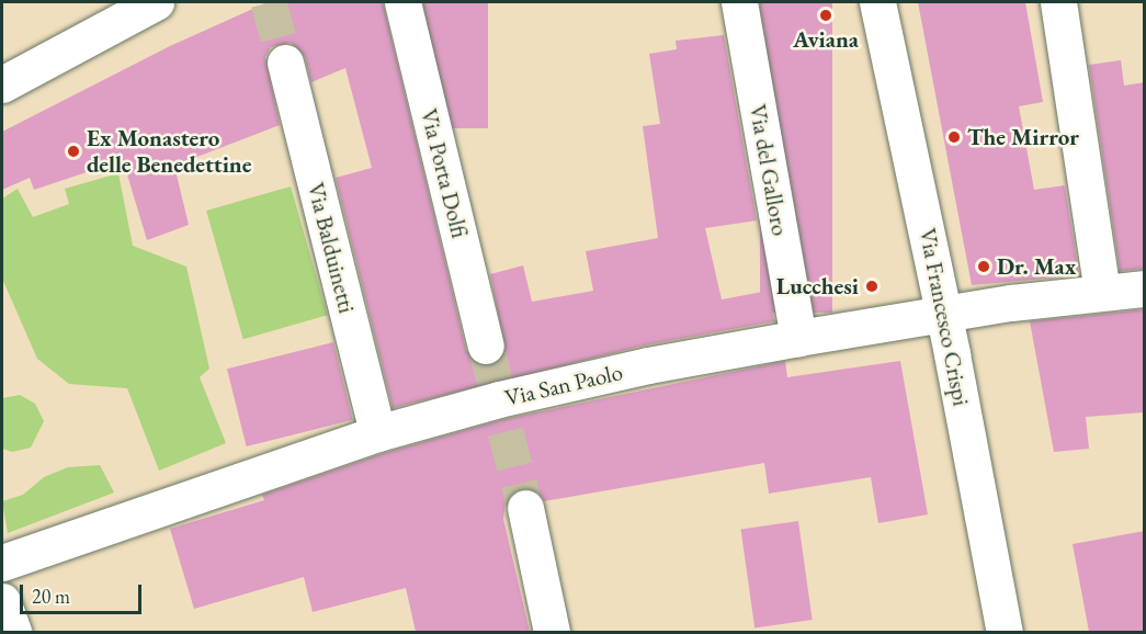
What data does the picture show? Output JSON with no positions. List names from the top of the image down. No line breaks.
{"streets":{"street":["Via del Galloro","Via Porta Dolfi","Via Balduinetti","Via Francesco Crispi","Via San Paolo"]},"crossings":[["Via del Galloro","Via San Paolo"],["Via Balduinetti","Via San Paolo"],["Via Francesco Crispi","Via San Paolo"]],"places":["Aviana","The Mirror","Ex Monastero delle Benedettine","Dr. Max","Lucchesi"],"scale_bar":"20 m"}
